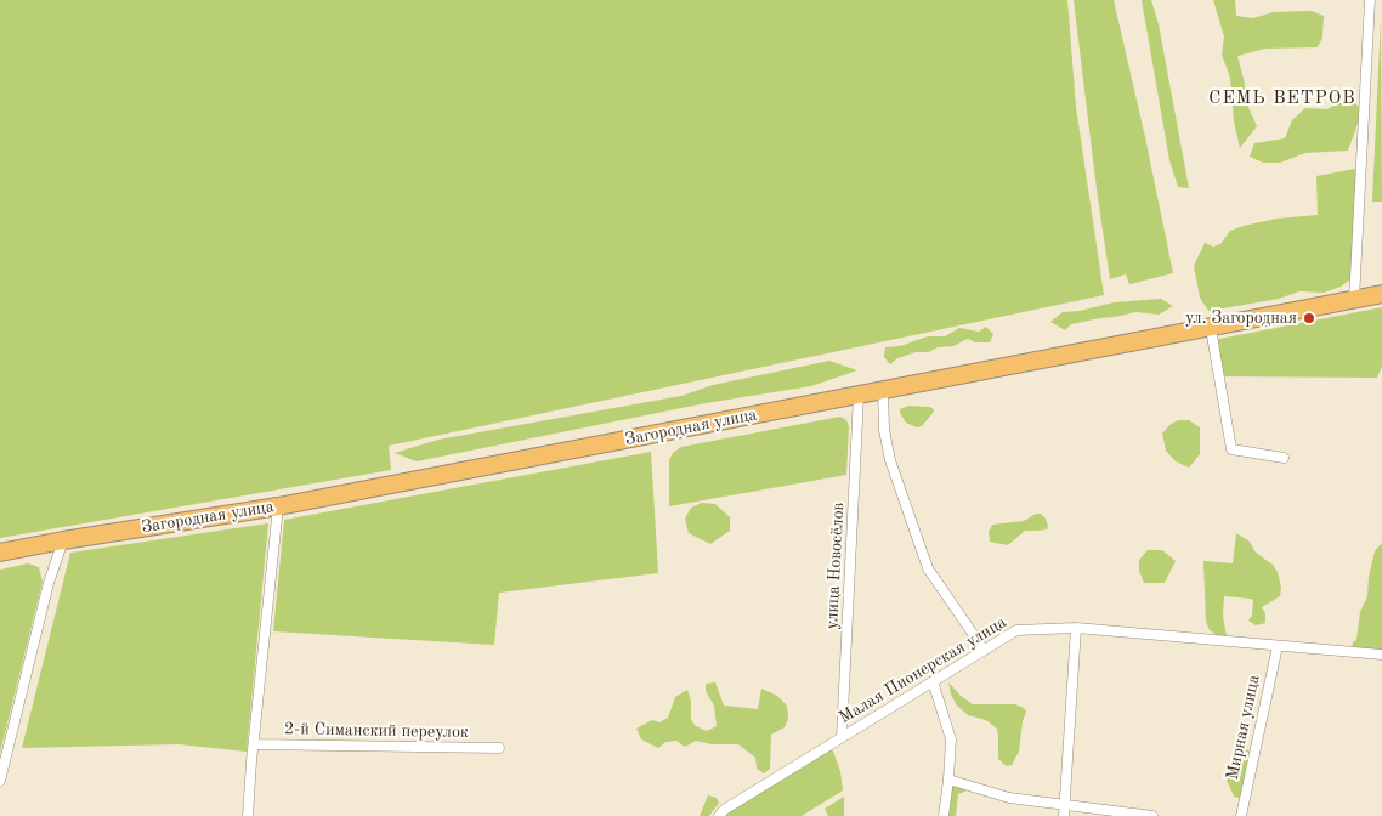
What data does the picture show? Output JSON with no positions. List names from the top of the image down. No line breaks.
{"streets":{"highway":["Загородная улица"],"street":["улица Новосёлов","Малая Пионерская улица","Мирная улица","2-й Симанский переулок"]},"crossings":[["Загородная улица","улица Новосёлов"],["улица Новосёлов","Малая Пионерская улица"],["Малая Пионерская улица","Мирная улица"]],"districts":["СЕМЬ ВЕТРОВ"],"places":["ул. Загородная"]}
